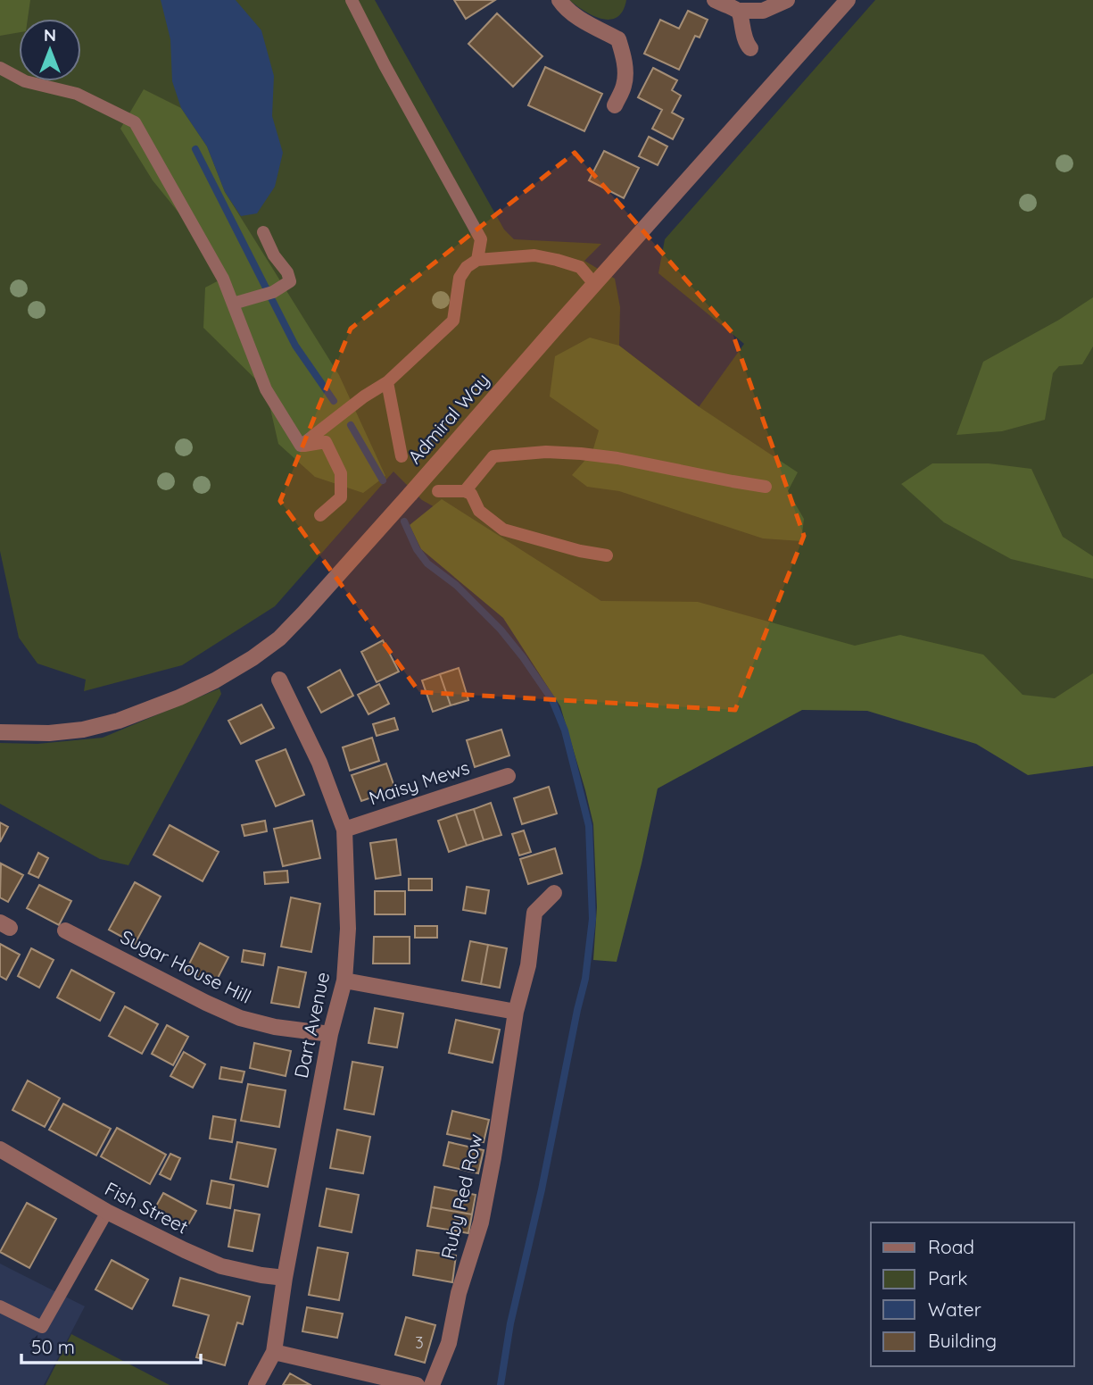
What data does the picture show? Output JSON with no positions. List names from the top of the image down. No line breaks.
{"streets":{"street":["Admiral Way","Maisy Mews","Sugar House Hill","Dart Avenue","Ruby Red Row","Fish Street"]},"crossings":[["Maisy Mews","Dart Avenue"],["Sugar House Hill","Dart Avenue"],["Dart Avenue","Fish Street"]],"house_numbers":["3"],"legend":["Road","Park","Water","Building"],"scale_bar":"50 m","north":"top"}
